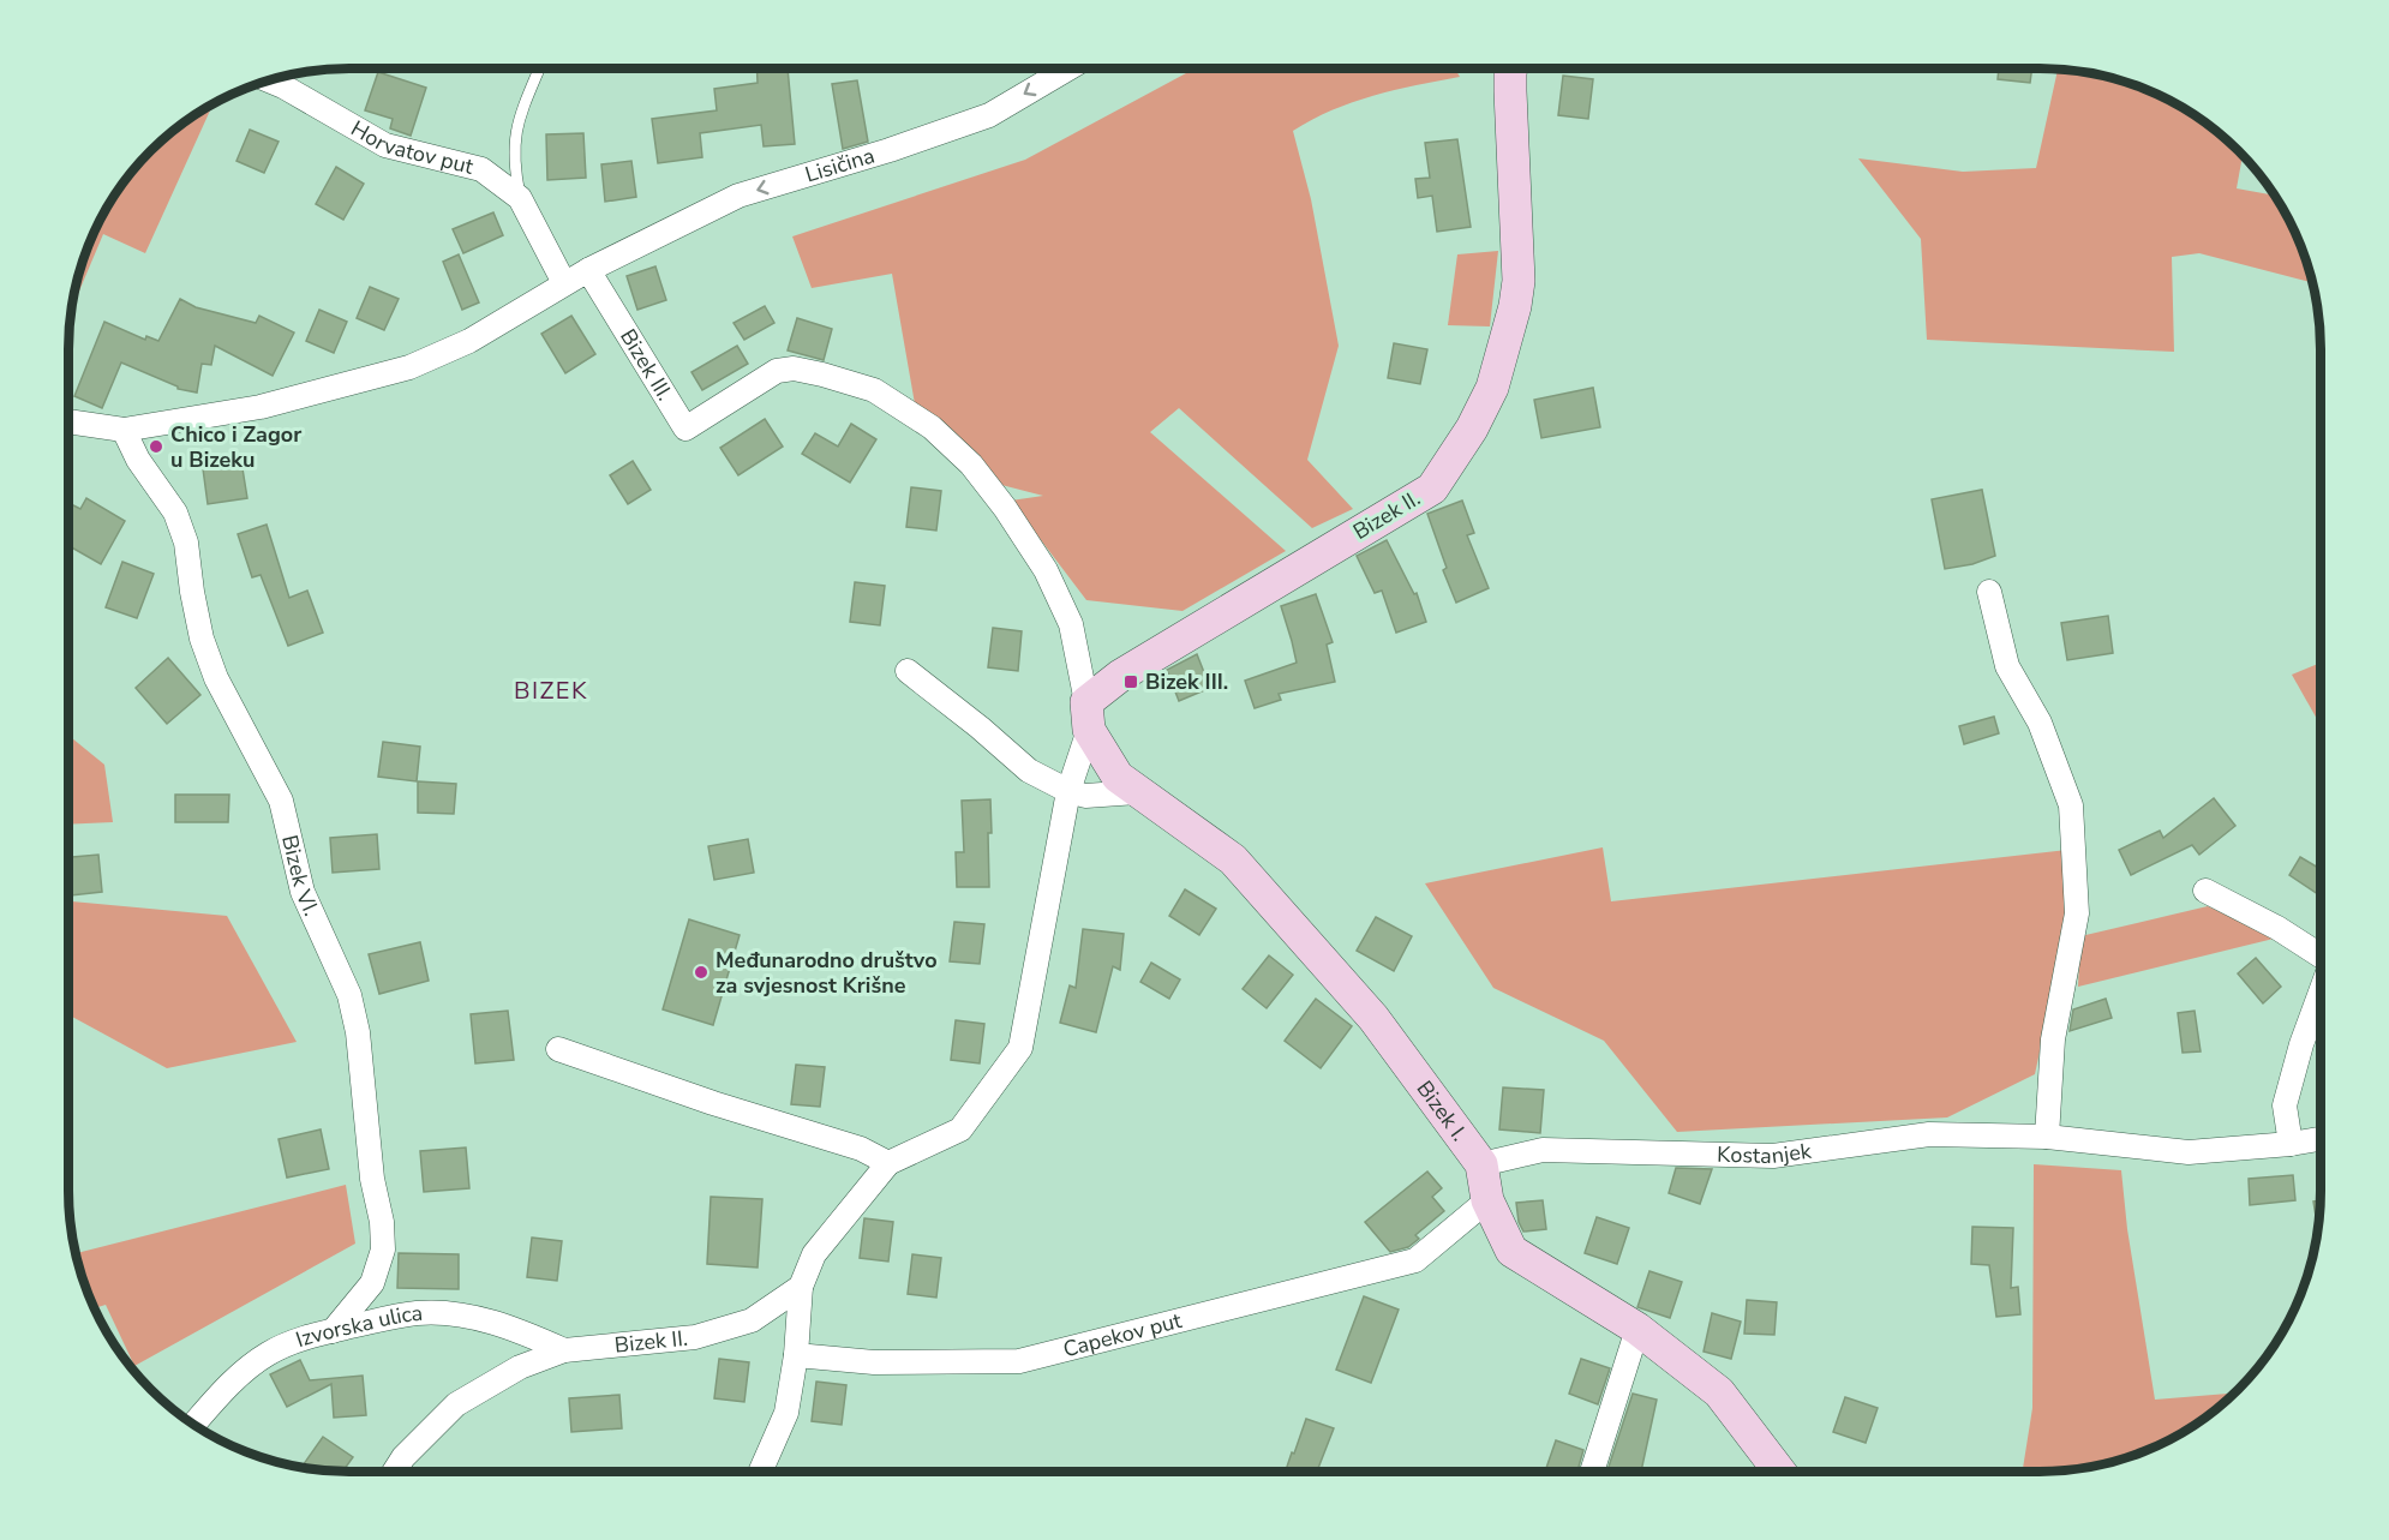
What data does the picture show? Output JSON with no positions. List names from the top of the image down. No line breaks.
{"streets":{"street":["Horvatov put","Lisičina","Bizek III.","Bizek II.","Bizek VI.","Bizek I.","Kostanjek","Izvorska ulica","Capekov put"]},"crossings":[["Lisičina","Bizek III."],["Bizek III.","Bizek II."],["Bizek III.","Bizek I."],["Bizek II.","Bizek I."],["Bizek II.","Izvorska ulica"],["Bizek VI.","Izvorska ulica"],["Bizek I.","Kostanjek"],["Bizek I.","Capekov put"]],"one_way":["Lisičina"],"districts":["BIZEK"],"places":{"other":["Chico i Zagor u Bizeku","Međunarodno društvo za svjesnost Krišne"],"transit":["Bizek III."]}}
